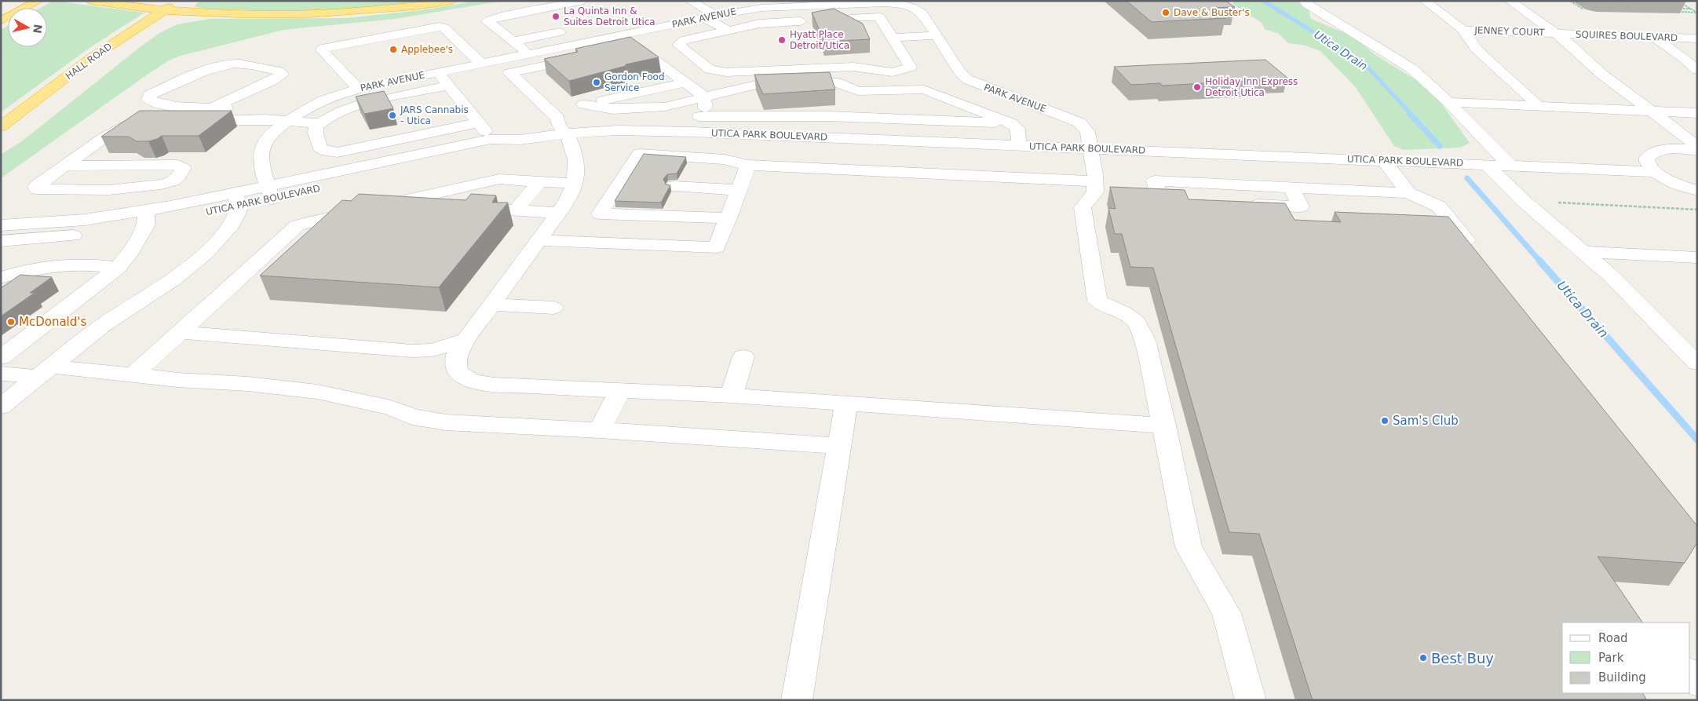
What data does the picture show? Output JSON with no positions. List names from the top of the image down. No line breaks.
{"streets":{"highway":["HALL ROAD"],"street":["PARK AVENUE","JENNEY COURT","SQUIRES BOULEVARD","UTICA PARK BOULEVARD"]},"crossings":[["PARK AVENUE","UTICA PARK BOULEVARD"],["JENNEY COURT","SQUIRES BOULEVARD"]],"water":["Utica Drain"],"places":["Dave & Buster's","La Quinta Inn & Suites Detroit Utica","Hyatt Place Detroit/Utica","Applebee's","Gordon Food Service","Holiday Inn Express Detroit Utica","JARS Cannabis - Utica","McDonald's","Sam's Club","Best Buy"],"legend":["Road","Park","Building"],"north":"right"}
